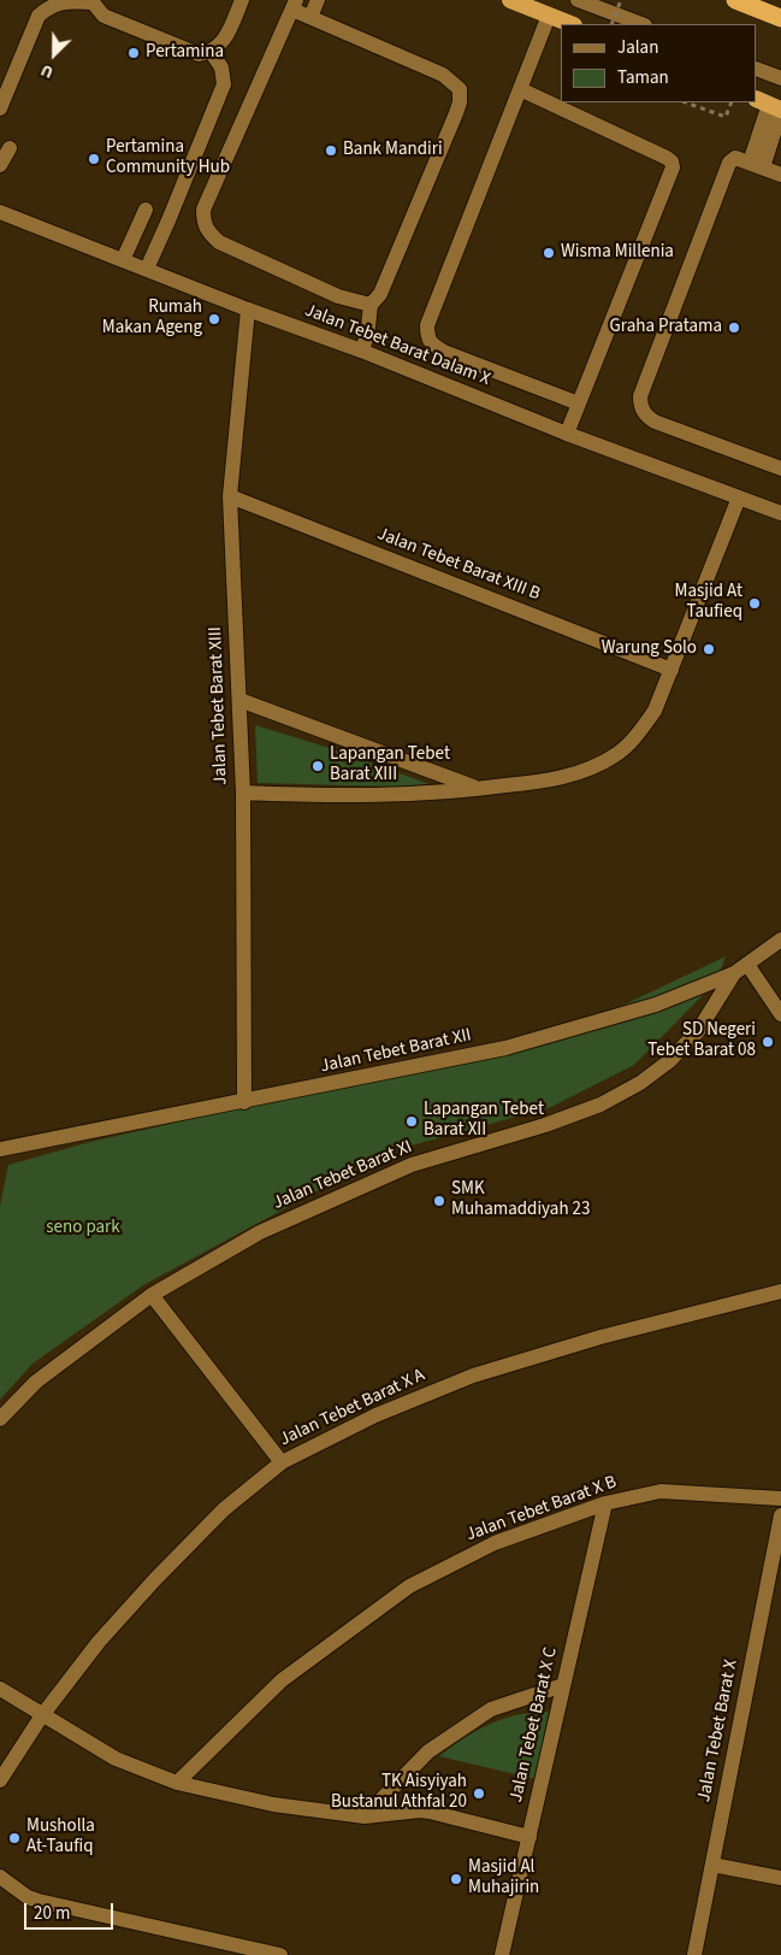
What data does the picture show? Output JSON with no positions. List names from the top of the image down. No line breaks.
{"streets":{"street":["Jalan Tebet Barat Dalam X","Jalan Tebet Barat XIII B","Jalan Tebet Barat XIII","Jalan Tebet Barat XII","Jalan Tebet Barat XI","Jalan Tebet Barat X A","Jalan Tebet Barat X B","Jalan Tebet Barat X C","Jalan Tebet Barat X"]},"crossings":[["Jalan Tebet Barat Dalam X","Jalan Tebet Barat XIII"],["Jalan Tebet Barat XIII B","Jalan Tebet Barat XIII"],["Jalan Tebet Barat XIII","Jalan Tebet Barat XII"],["Jalan Tebet Barat XII","Jalan Tebet Barat XI"],["Jalan Tebet Barat X B","Jalan Tebet Barat X C"]],"parks":["seno park"],"places":["Pertamina","Bank Mandiri","Pertamina Community Hub","Wisma Millenia","Rumah Makan Ageng","Graha Pratama","Masjid At Taufieq","Warung Solo","Lapangan Tebet Barat XIII","SD Negeri Tebet Barat 08","Lapangan Tebet Barat XII","SMK Muhamaddiyah 23","TK Aisyiyah Bustanul Athfal 20","Musholla At-Taufiq","Masjid Al Muhajirin"],"legend":["Jalan","Taman"],"scale_bar":"20 m","north":"bottom left"}
